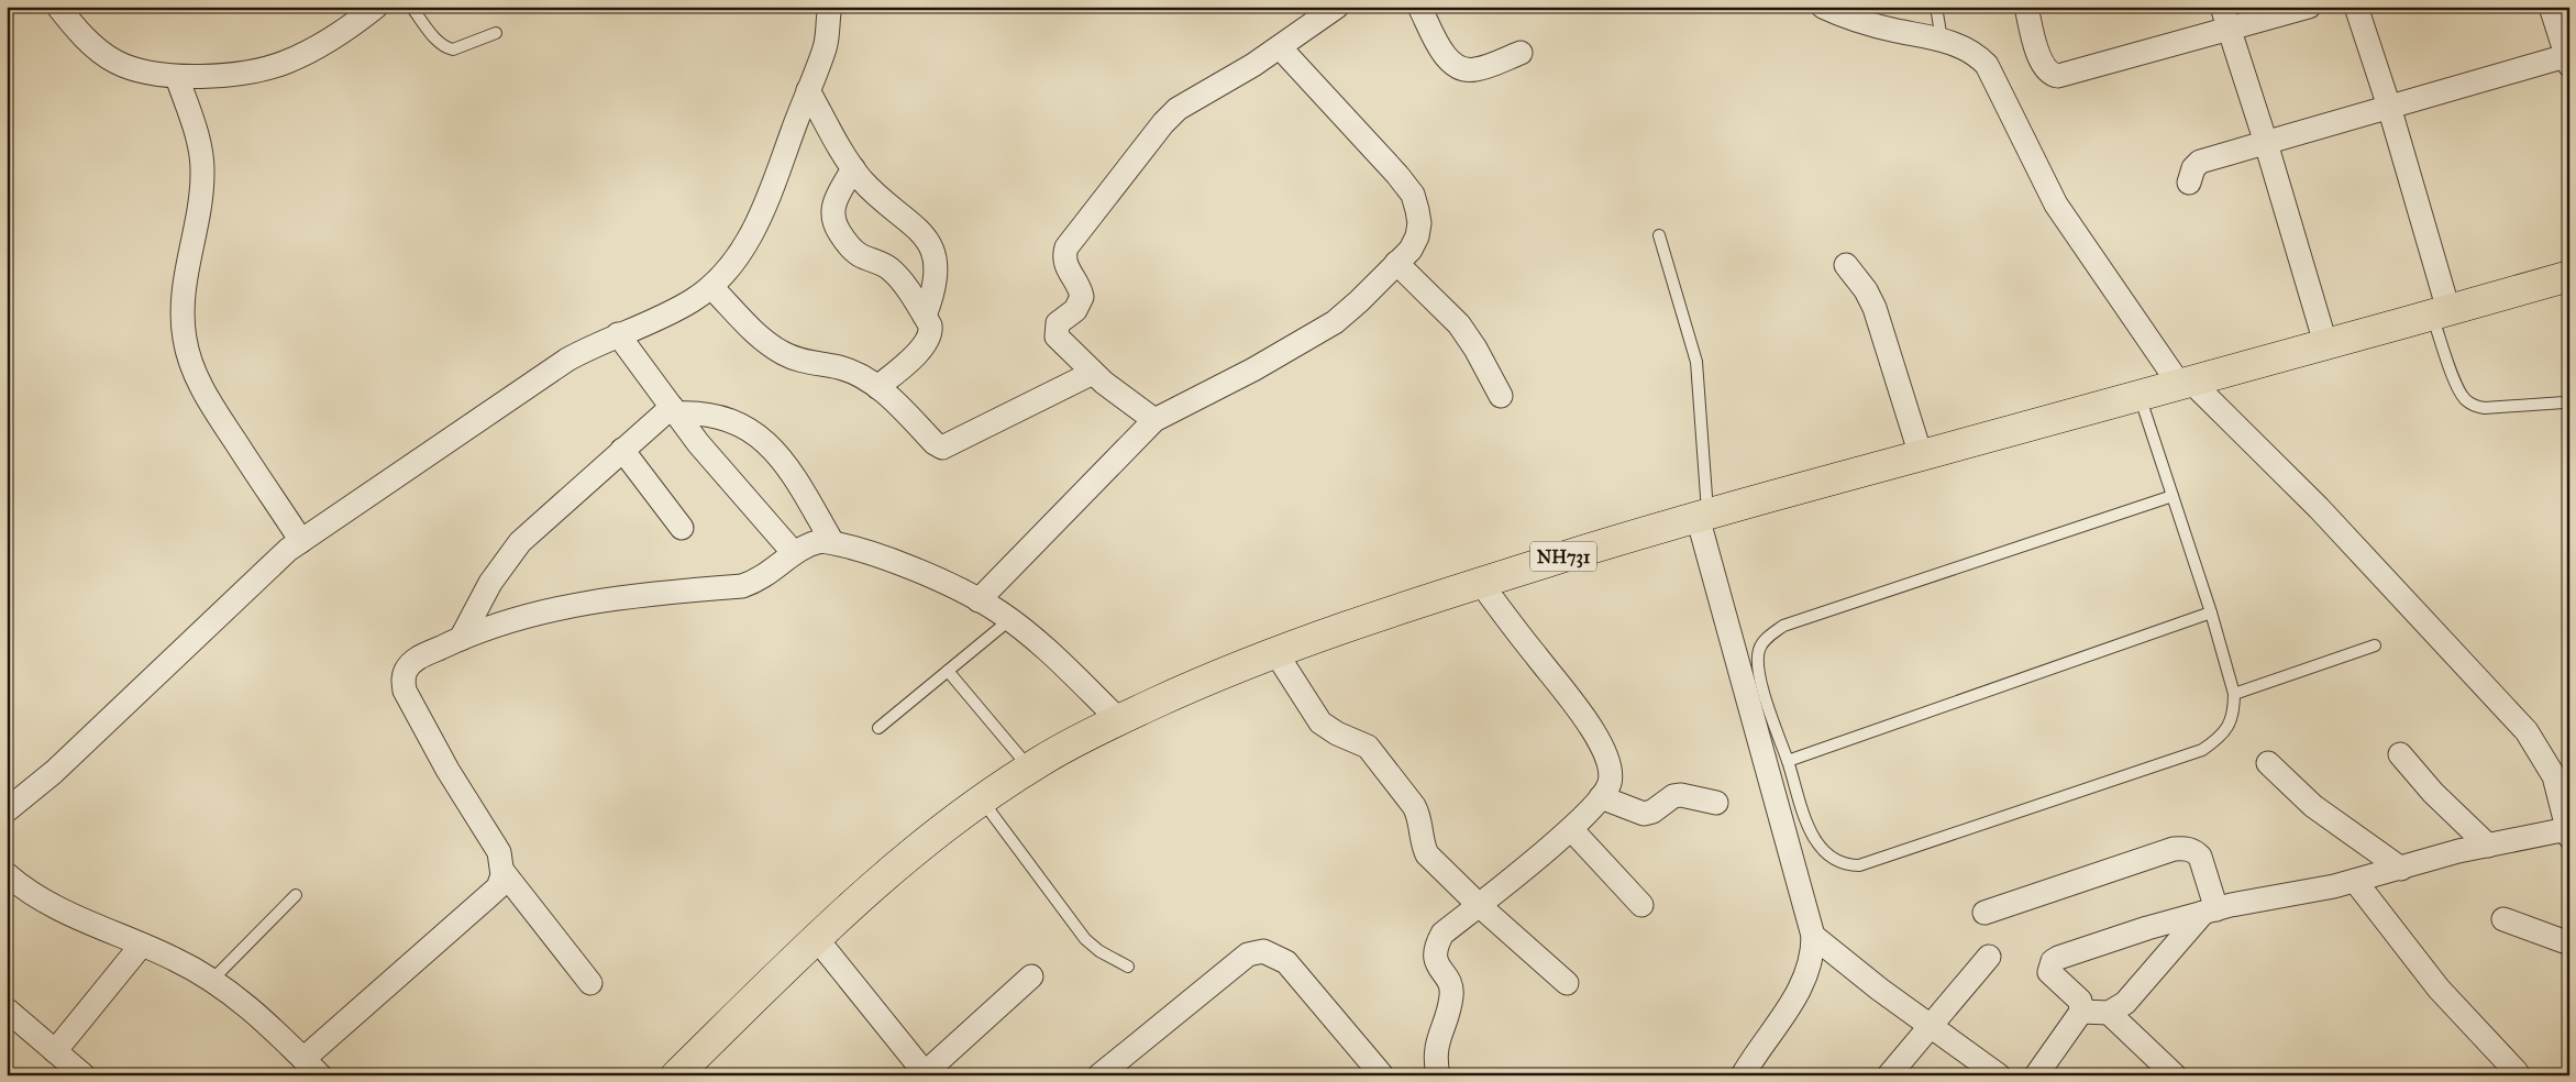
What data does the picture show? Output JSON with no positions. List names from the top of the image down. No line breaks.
{"streets":{"highway":["NH731"]}}
